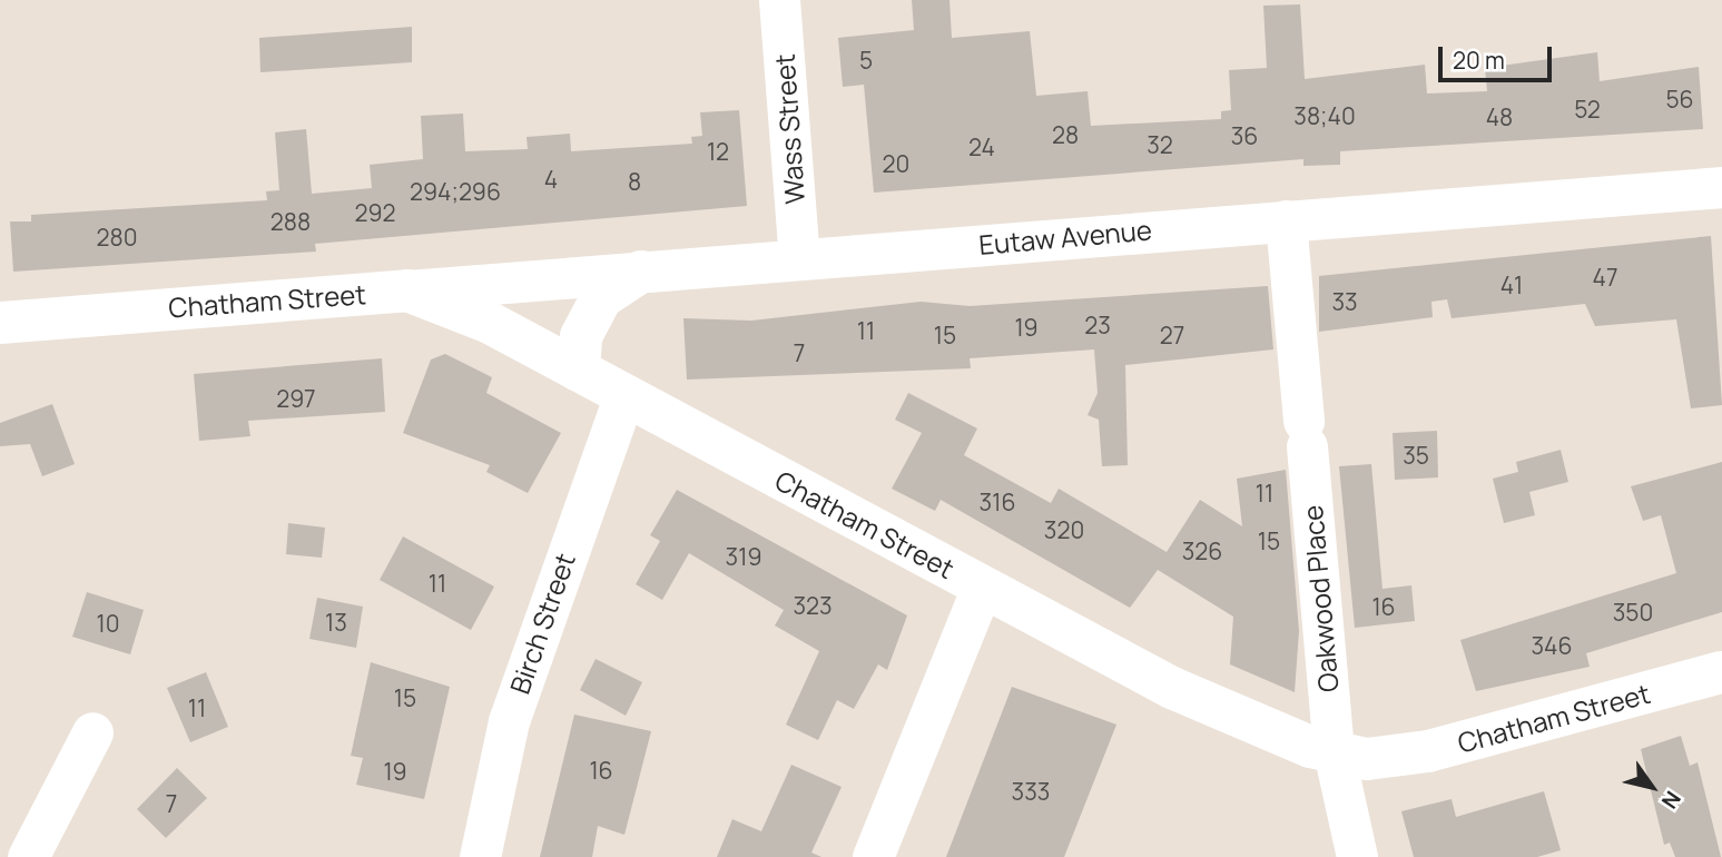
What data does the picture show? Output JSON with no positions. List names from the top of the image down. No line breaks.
{"streets":{"main road":["Chatham Street"],"street":["Wass Street","Eutaw Avenue","Oakwood Place","Birch Street"]},"crossings":[["Wass Street","Eutaw Avenue"],["Eutaw Avenue","Chatham Street"],["Eutaw Avenue","Oakwood Place"],["Chatham Street","Oakwood Place"],["Chatham Street","Birch Street"]],"house_numbers":["5","56","52","38;40","48","28","36","32","24","12","20","4","8","294;296","292","288","280","47","41","33","23","19","11","15","27","7","297","35","11","316","320","15","326","319","11","323","16","350","13","10","346","15","11","16","19","333","7"],"scale_bar":"20 m","north":"bottom right"}
